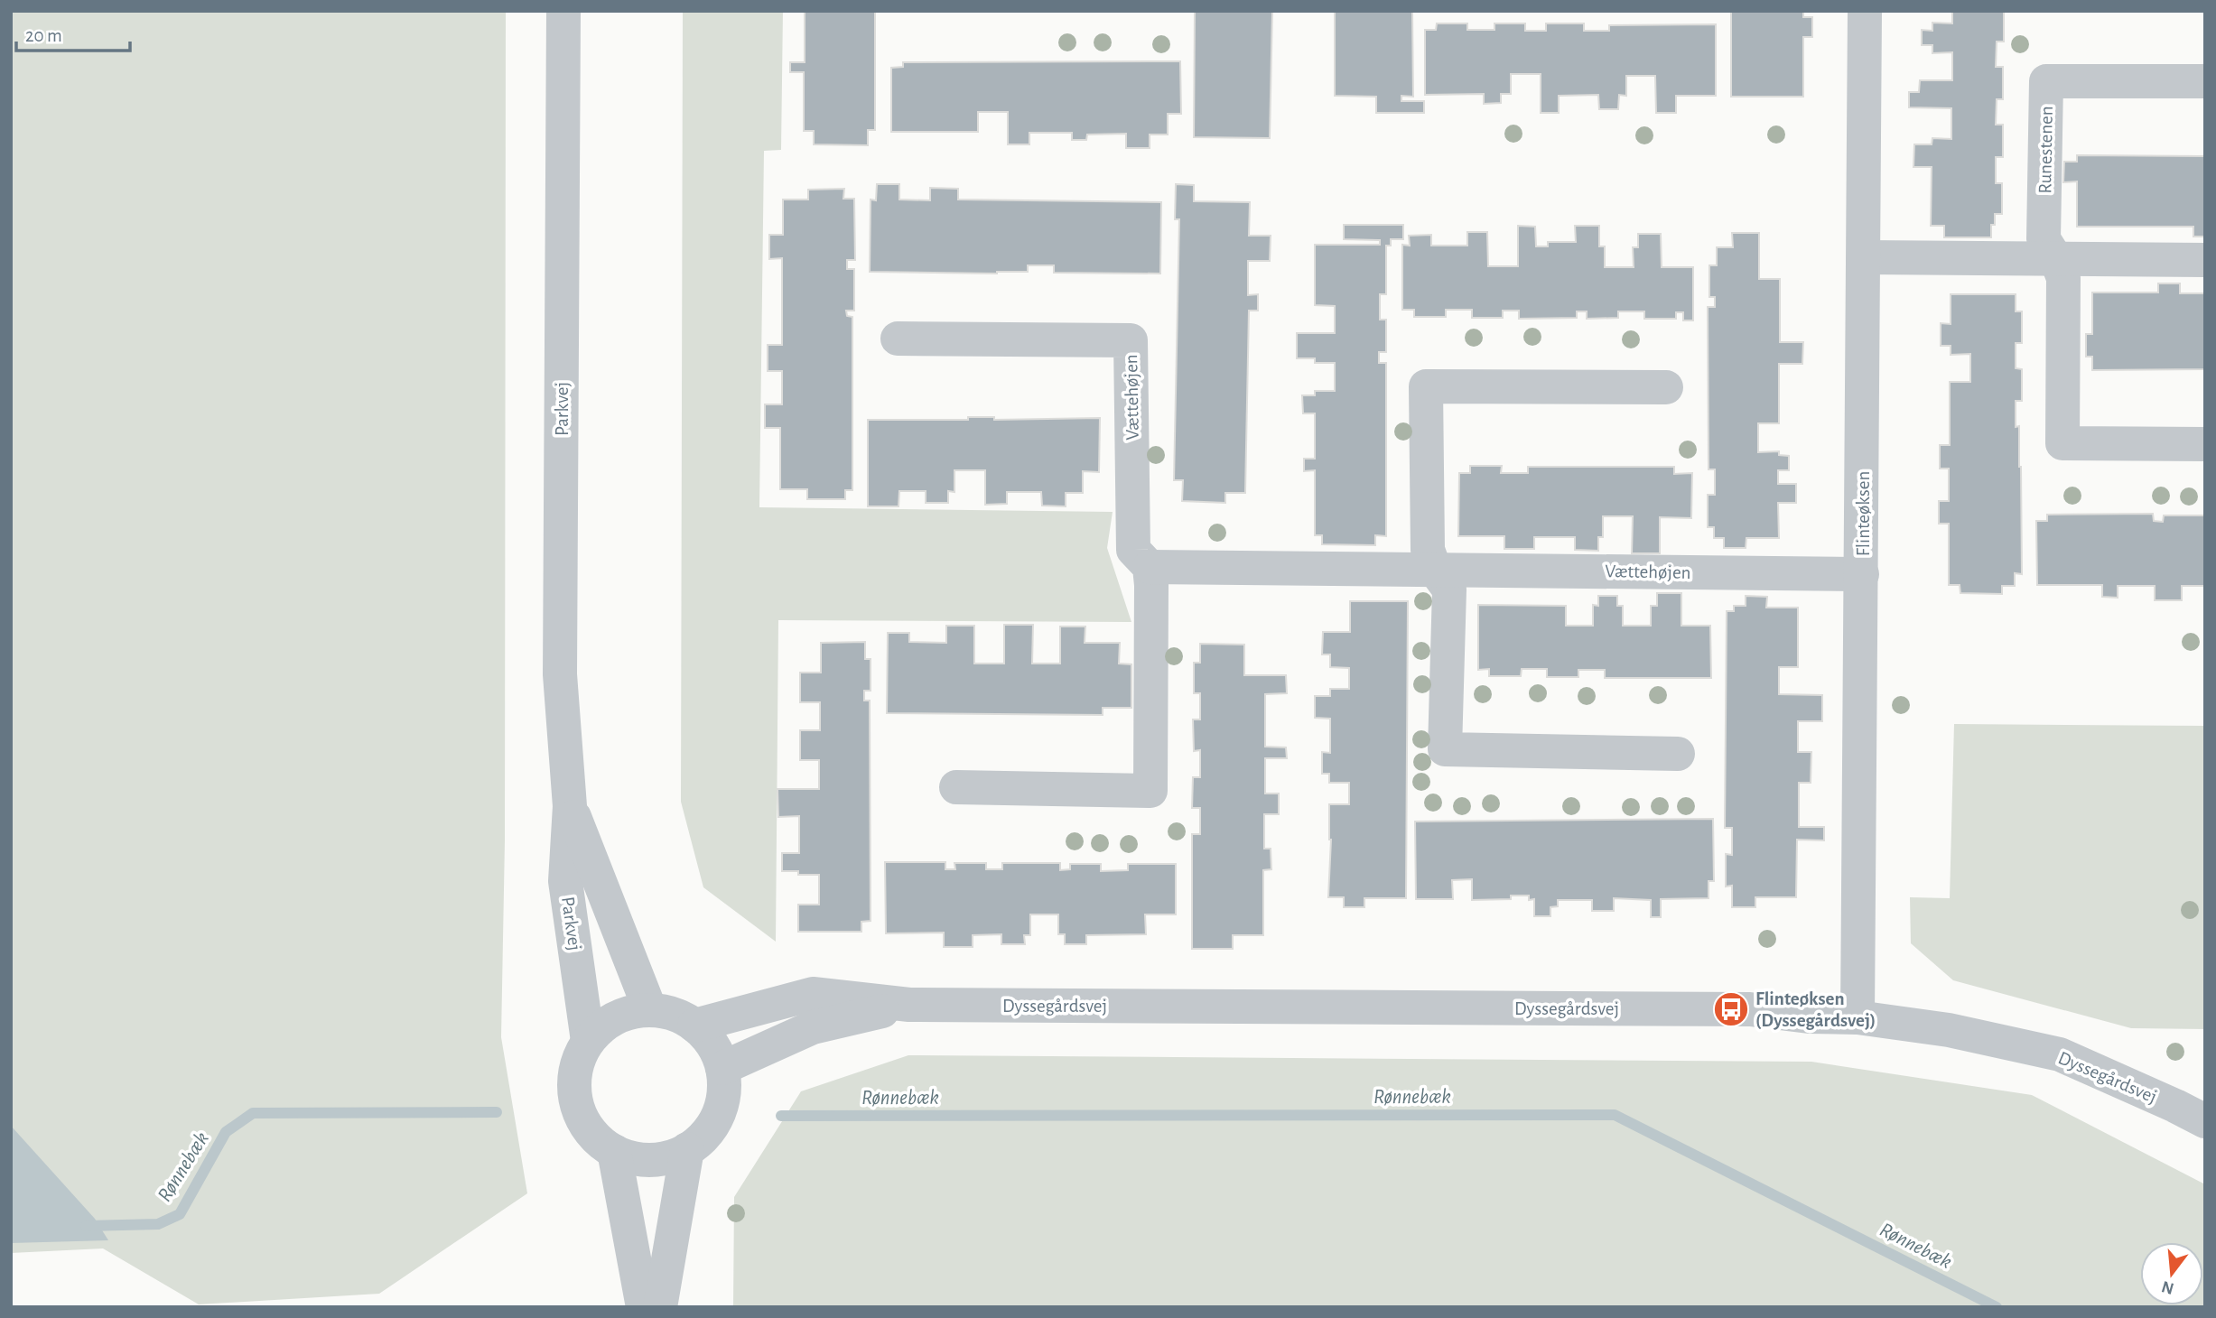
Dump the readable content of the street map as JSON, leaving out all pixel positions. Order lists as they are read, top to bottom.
{
  "streets": {
    "street": [
      "Runestenen",
      "Vættehøjen",
      "Parkvej",
      "Flinteøksen",
      "Dyssegårdsvej"
    ]
  },
  "crossings": [
    ["Vættehøjen", "Flinteøksen"],
    ["Parkvej", "Dyssegårdsvej"],
    ["Flinteøksen", "Dyssegårdsvej"]
  ],
  "water": ["Rønnebæk"],
  "places": {
    "bus stop": ["Flinteøksen (Dyssegårdsvej)"]
  },
  "scale_bar": "20 m",
  "north": "bottom"
}
